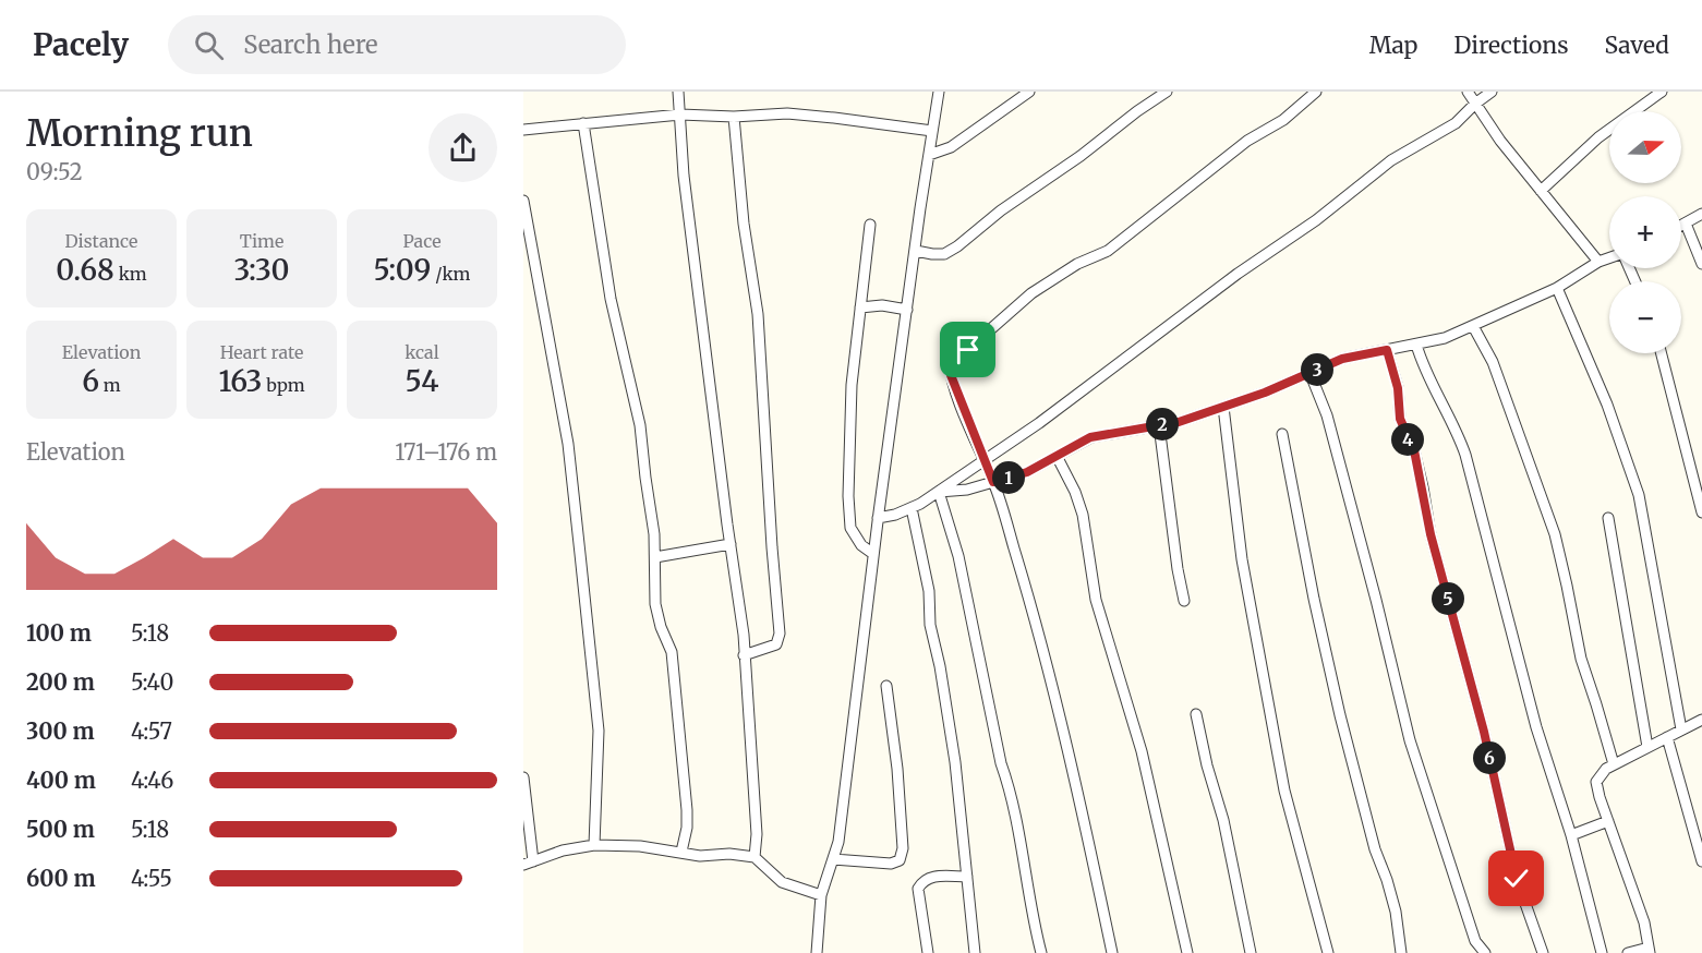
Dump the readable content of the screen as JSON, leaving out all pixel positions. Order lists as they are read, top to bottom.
{
  "north": "right",
  "page": {
    "header": "Pacely",
    "search": "Search here",
    "nav": ["Map", "Directions", "Saved"],
    "heading": ["Morning run", "09:52"],
    "map_buttons": ["+", "−"],
    "stats": [
      ["Distance", "0.68 km"],
      ["Time", "3:30"],
      ["Pace", "5:09 /km"],
      ["Elevation", "6 m"],
      ["Heart rate", "163 bpm"],
      ["kcal", "54"]
    ],
    "pins": [
      "3",
      "2",
      "4",
      "1",
      "5",
      "6"
    ],
    "chart": ["Elevation", "171–176 m"],
    "list": [
      {
        "name": "100 m",
        "note": "5:18"
      },
      {
        "name": "200 m",
        "note": "5:40"
      },
      {
        "name": "300 m",
        "note": "4:57"
      },
      {
        "name": "400 m",
        "note": "4:46"
      },
      {
        "name": "500 m",
        "note": "5:18"
      },
      {
        "name": "600 m",
        "note": "4:55"
      }
    ]
  }
}
